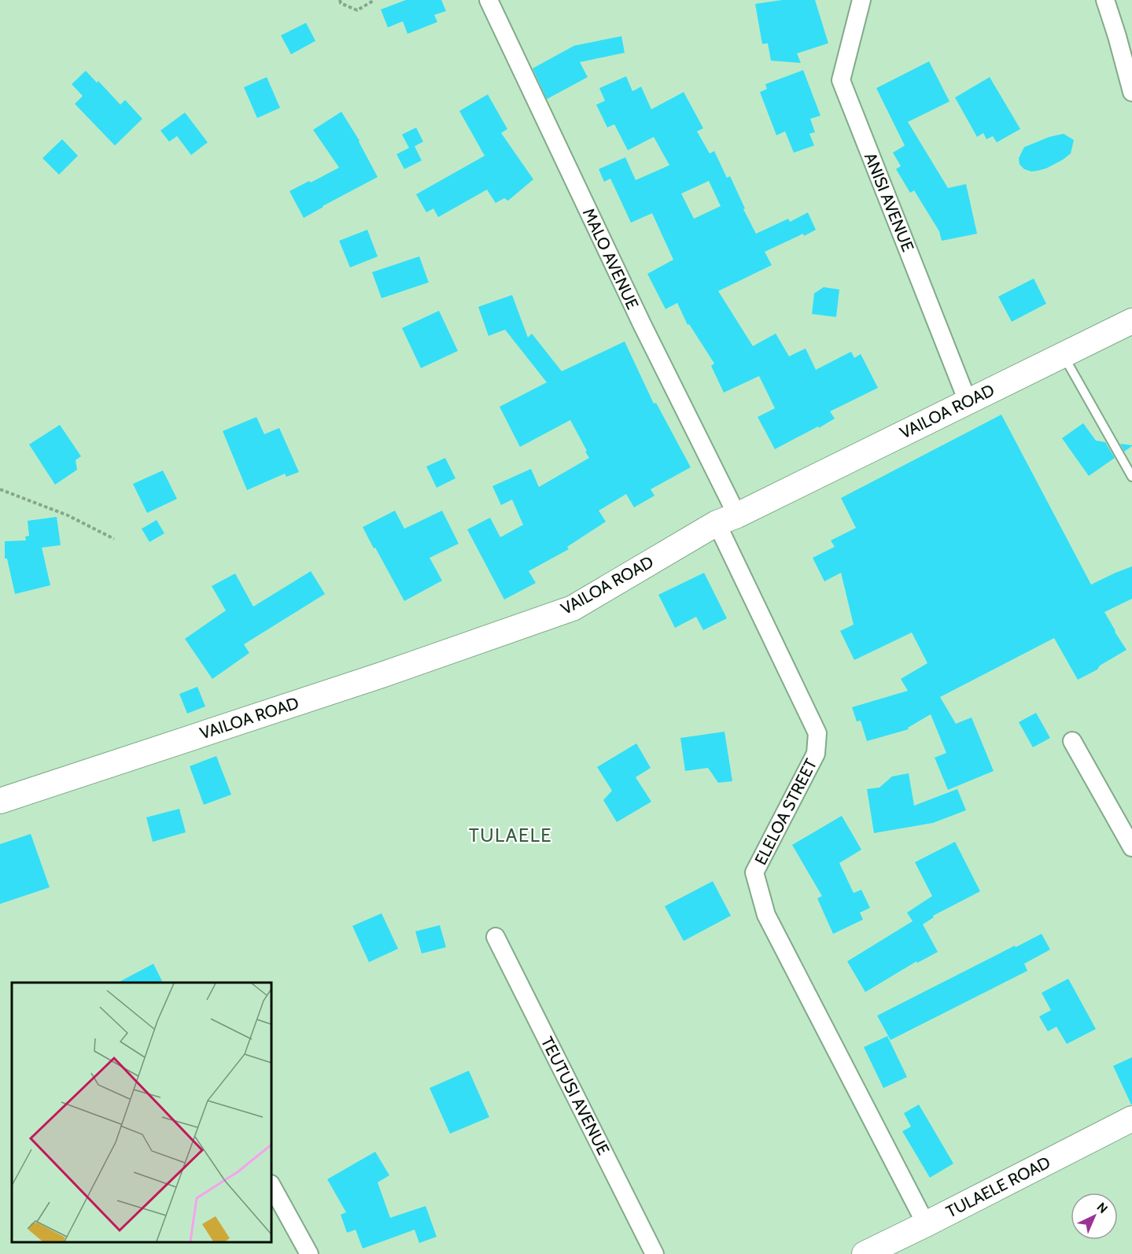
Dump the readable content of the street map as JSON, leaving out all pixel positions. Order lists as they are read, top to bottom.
{
  "streets": {
    "main road": ["VAILOA ROAD", "TULAELE ROAD"],
    "street": [
      "ANISI AVENUE",
      "MALO AVENUE",
      "ELELOA STREET",
      "TEUTUSI AVENUE"
    ]
  },
  "crossings": [
    ["ANISI AVENUE", "VAILOA ROAD"],
    ["MALO AVENUE", "VAILOA ROAD"],
    ["MALO AVENUE", "ELELOA STREET"],
    ["VAILOA ROAD", "ELELOA STREET"],
    ["ELELOA STREET", "TULAELE ROAD"]
  ],
  "districts": ["TULAELE"],
  "north": "top right"
}
